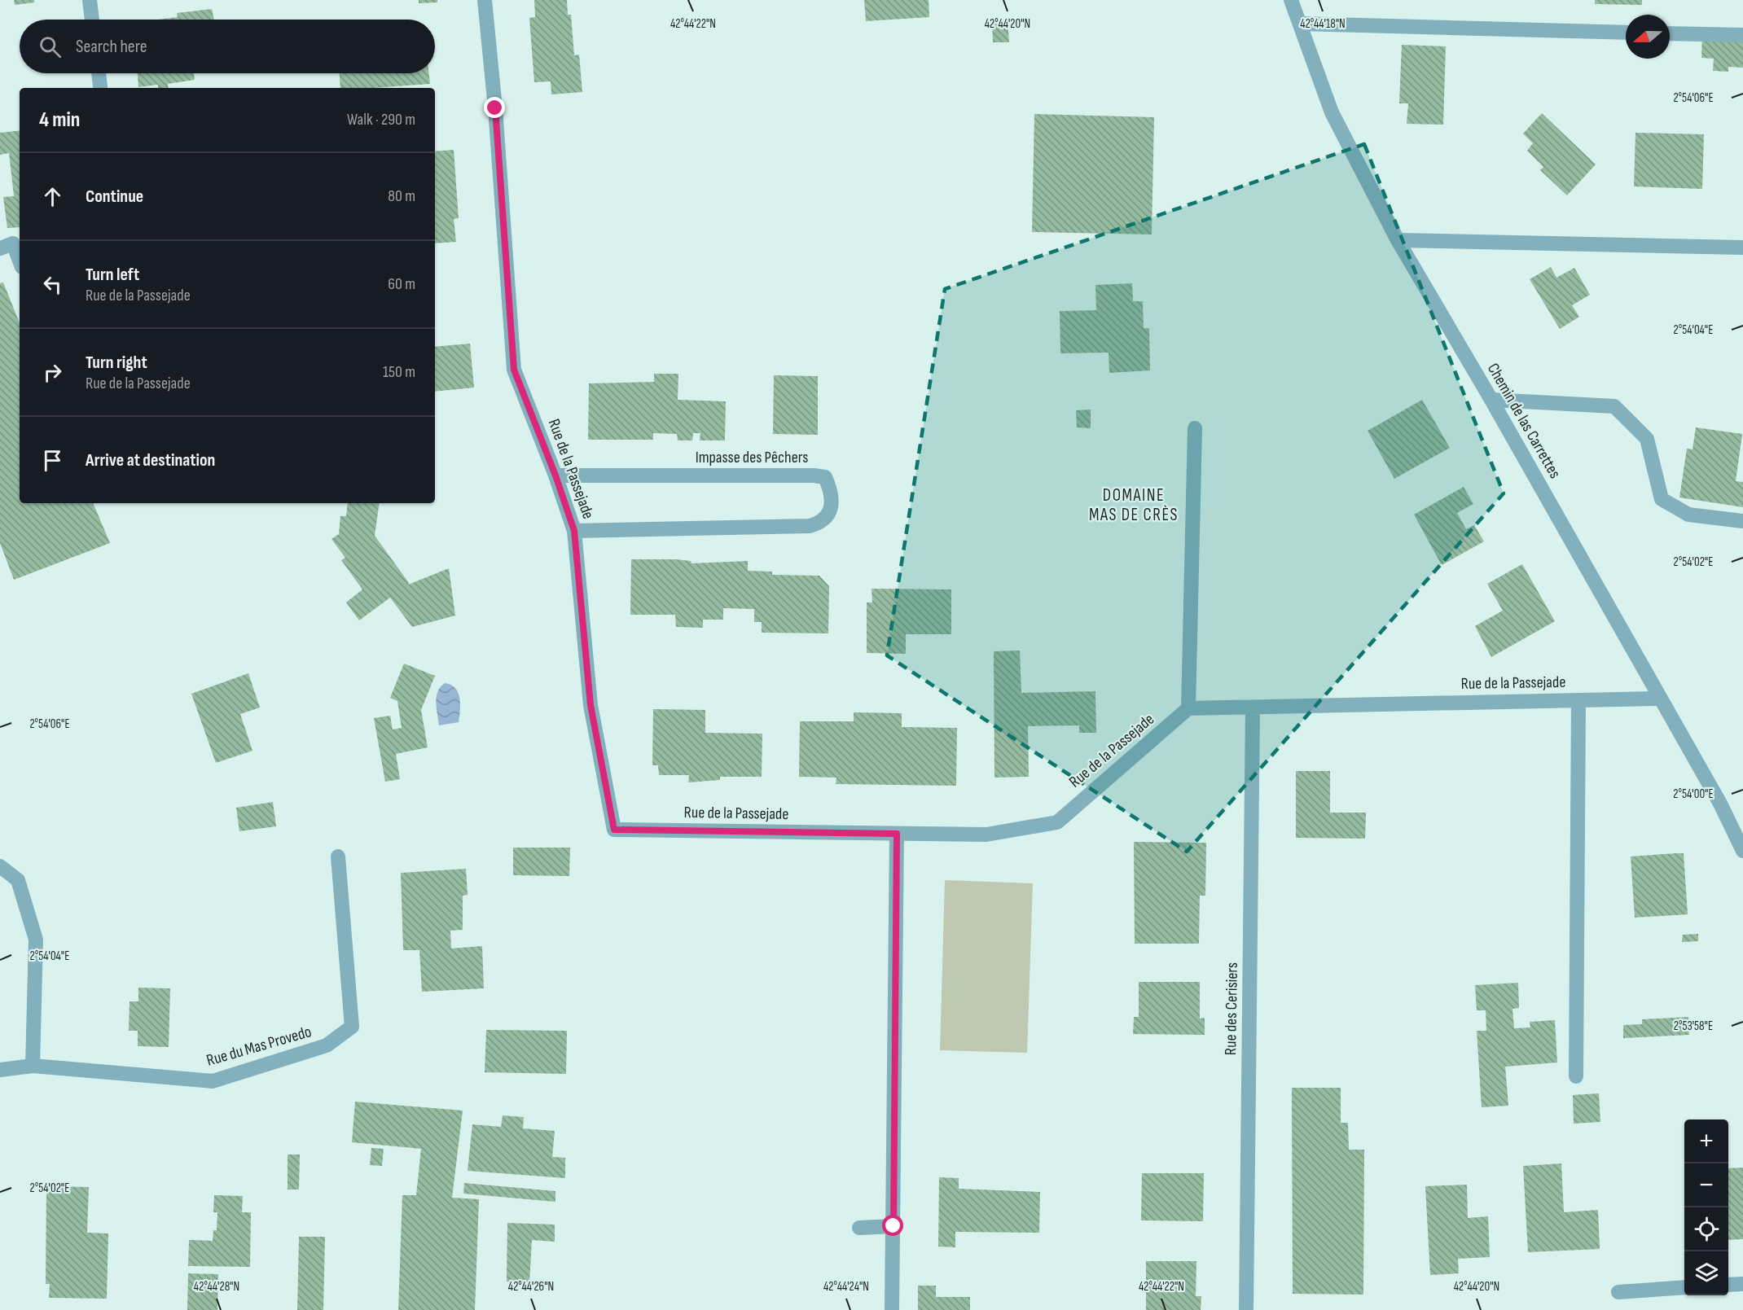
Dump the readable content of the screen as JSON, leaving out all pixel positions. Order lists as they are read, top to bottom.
{
  "streets": {
    "street": [
      "Chemin de las Carrettes",
      "Impasse des Pêchers",
      "Rue de la Passejade",
      "Rue des Cerisiers",
      "Rue du Mas Provedo"
    ]
  },
  "crossings": [
    ["Chemin de las Carrettes", "Rue de la Passejade"],
    ["Impasse des Pêchers", "Rue de la Passejade"],
    ["Rue de la Passejade", "Rue des Cerisiers"]
  ],
  "districts": ["DOMAINE MAS DE CRÈS"],
  "north": "left",
  "page": {
    "search": "Search here",
    "heading": ["4 min", "Walk · 290 m"],
    "list": [
      ["Continue", "80 m"],
      ["Turn left", "Rue de la Passejade", "60 m"],
      ["Turn right", "Rue de la Passejade", "150 m"],
      "Arrive at destination"
    ],
    "map_buttons": ["+", "−"]
  },
  "coordinates": [
    "42°44'22\"N",
    "42°44'20\"N",
    "42°44'18\"N",
    "2°54'06\"E",
    "2°54'04\"E",
    "2°54'02\"E",
    "2°54'00\"E",
    "2°53'58\"E",
    "42°44'28\"N",
    "42°44'26\"N",
    "42°44'24\"N"
  ]
}
